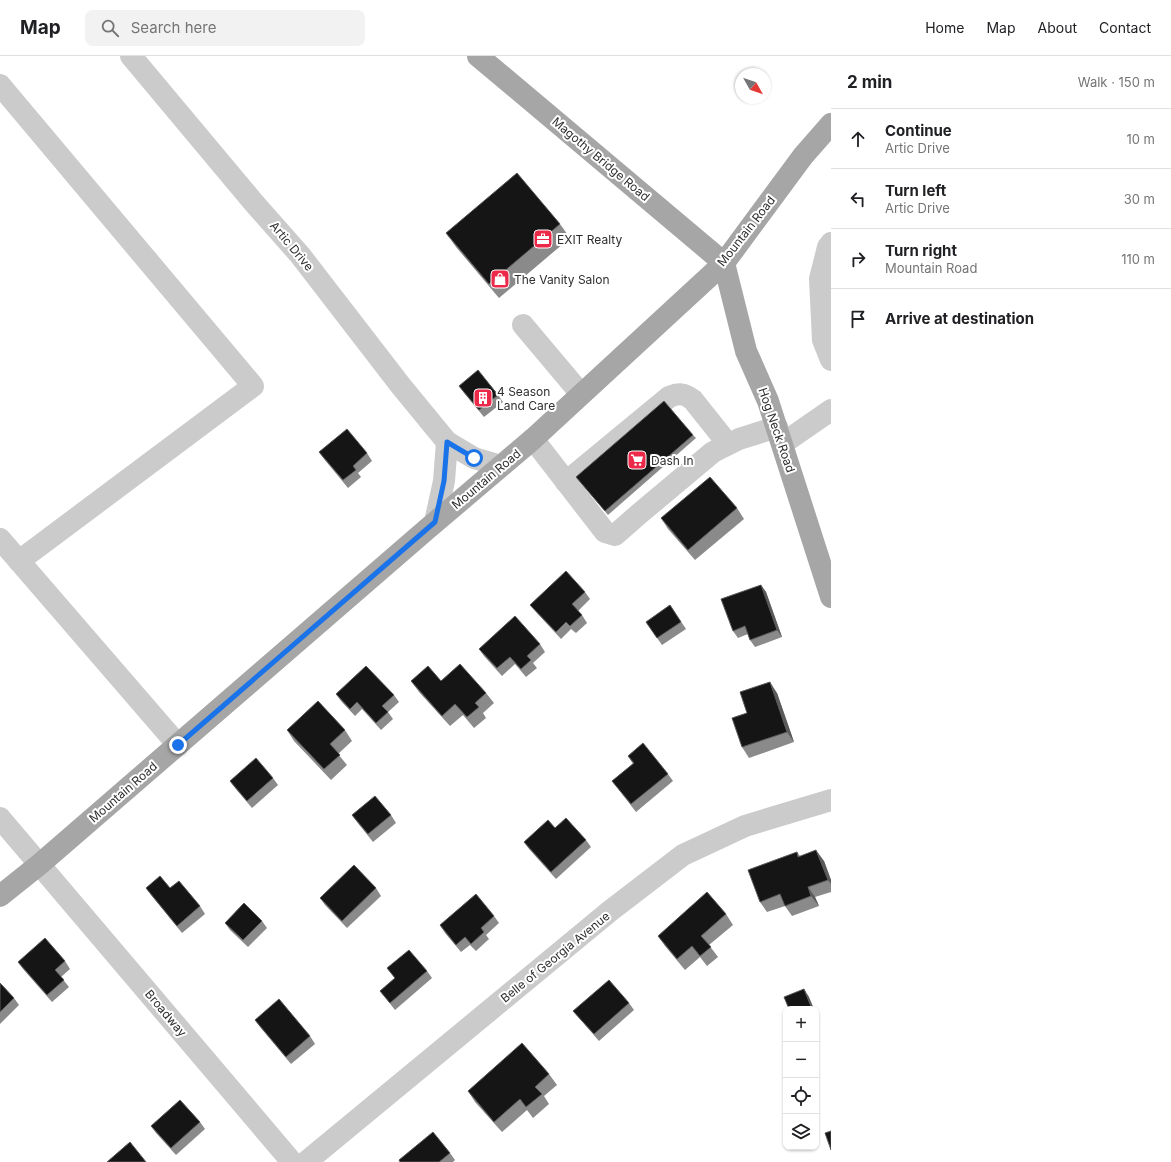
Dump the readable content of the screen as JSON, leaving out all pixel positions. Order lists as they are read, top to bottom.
{
  "streets": {
    "main road": ["Magothy Bridge Road", "Mountain Road", "Hog Neck Road"],
    "street": ["Artic Drive", "Belle of Georgia Avenue", "Broadway"]
  },
  "crossings": [
    ["Magothy Bridge Road", "Mountain Road"],
    ["Magothy Bridge Road", "Hog Neck Road"],
    ["Mountain Road", "Artic Drive"],
    ["Mountain Road", "Hog Neck Road"],
    ["Mountain Road", "Broadway"]
  ],
  "places": {
    "office": ["EXIT Realty"],
    "shop": ["The Vanity Salon"],
    "building": ["4 Season Land Care"],
    "supermarket": ["Dash In"]
  },
  "north": "bottom right",
  "page": {
    "header": "Map",
    "search": "Search here",
    "nav": [
      "Home",
      "Map",
      "About",
      "Contact"
    ],
    "heading": ["2 min", "Walk · 150 m"],
    "list": [
      ["Continue", "Artic Drive", "10 m"],
      ["Turn left", "Artic Drive", "30 m"],
      ["Turn right", "Mountain Road", "110 m"],
      "Arrive at destination"
    ],
    "map_buttons": ["+", "−"]
  }
}
